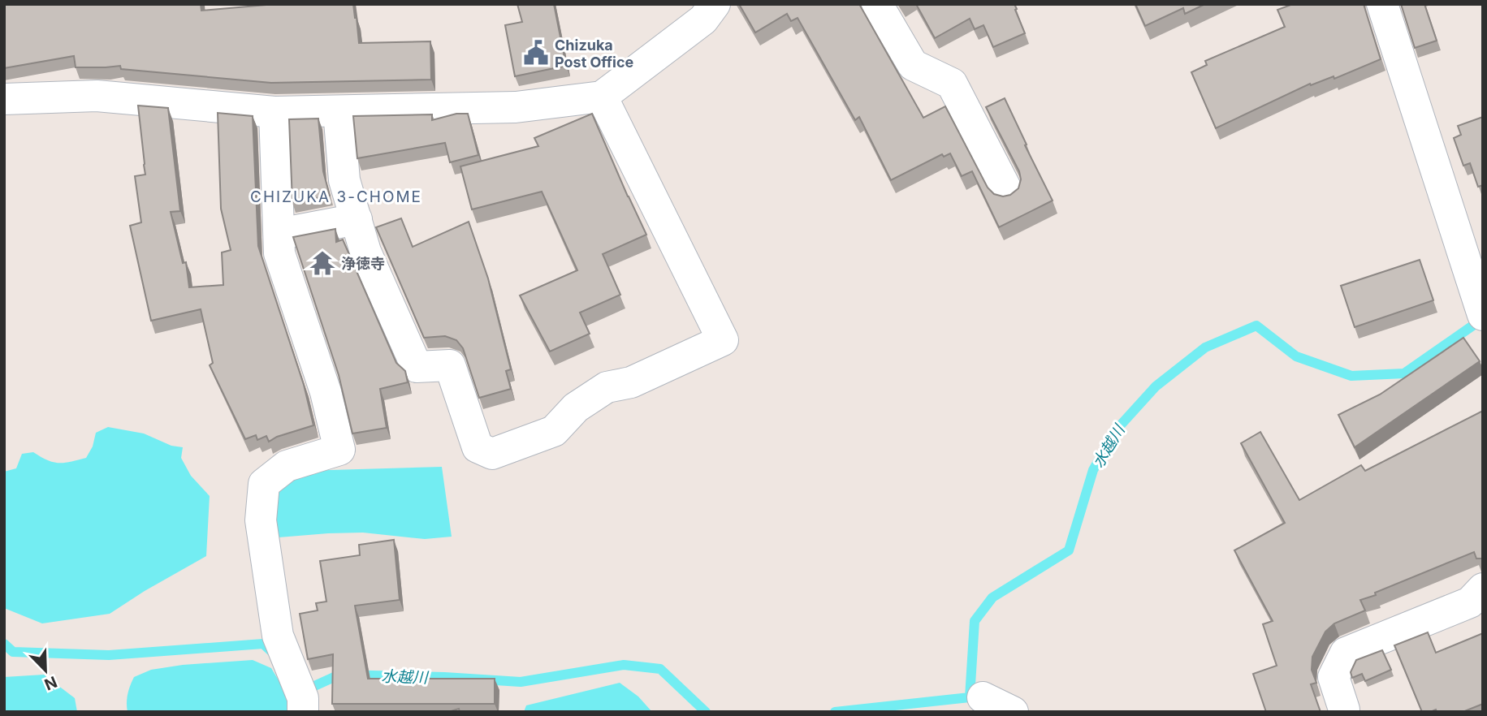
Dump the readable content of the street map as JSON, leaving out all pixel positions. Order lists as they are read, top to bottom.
{
  "districts": ["CHIZUKA 3-CHOME"],
  "water": ["水越川"],
  "places": {
    "public building": ["Chizuka Post Office"],
    "temple": ["浄徳寺"]
  },
  "north": "bottom right"
}
